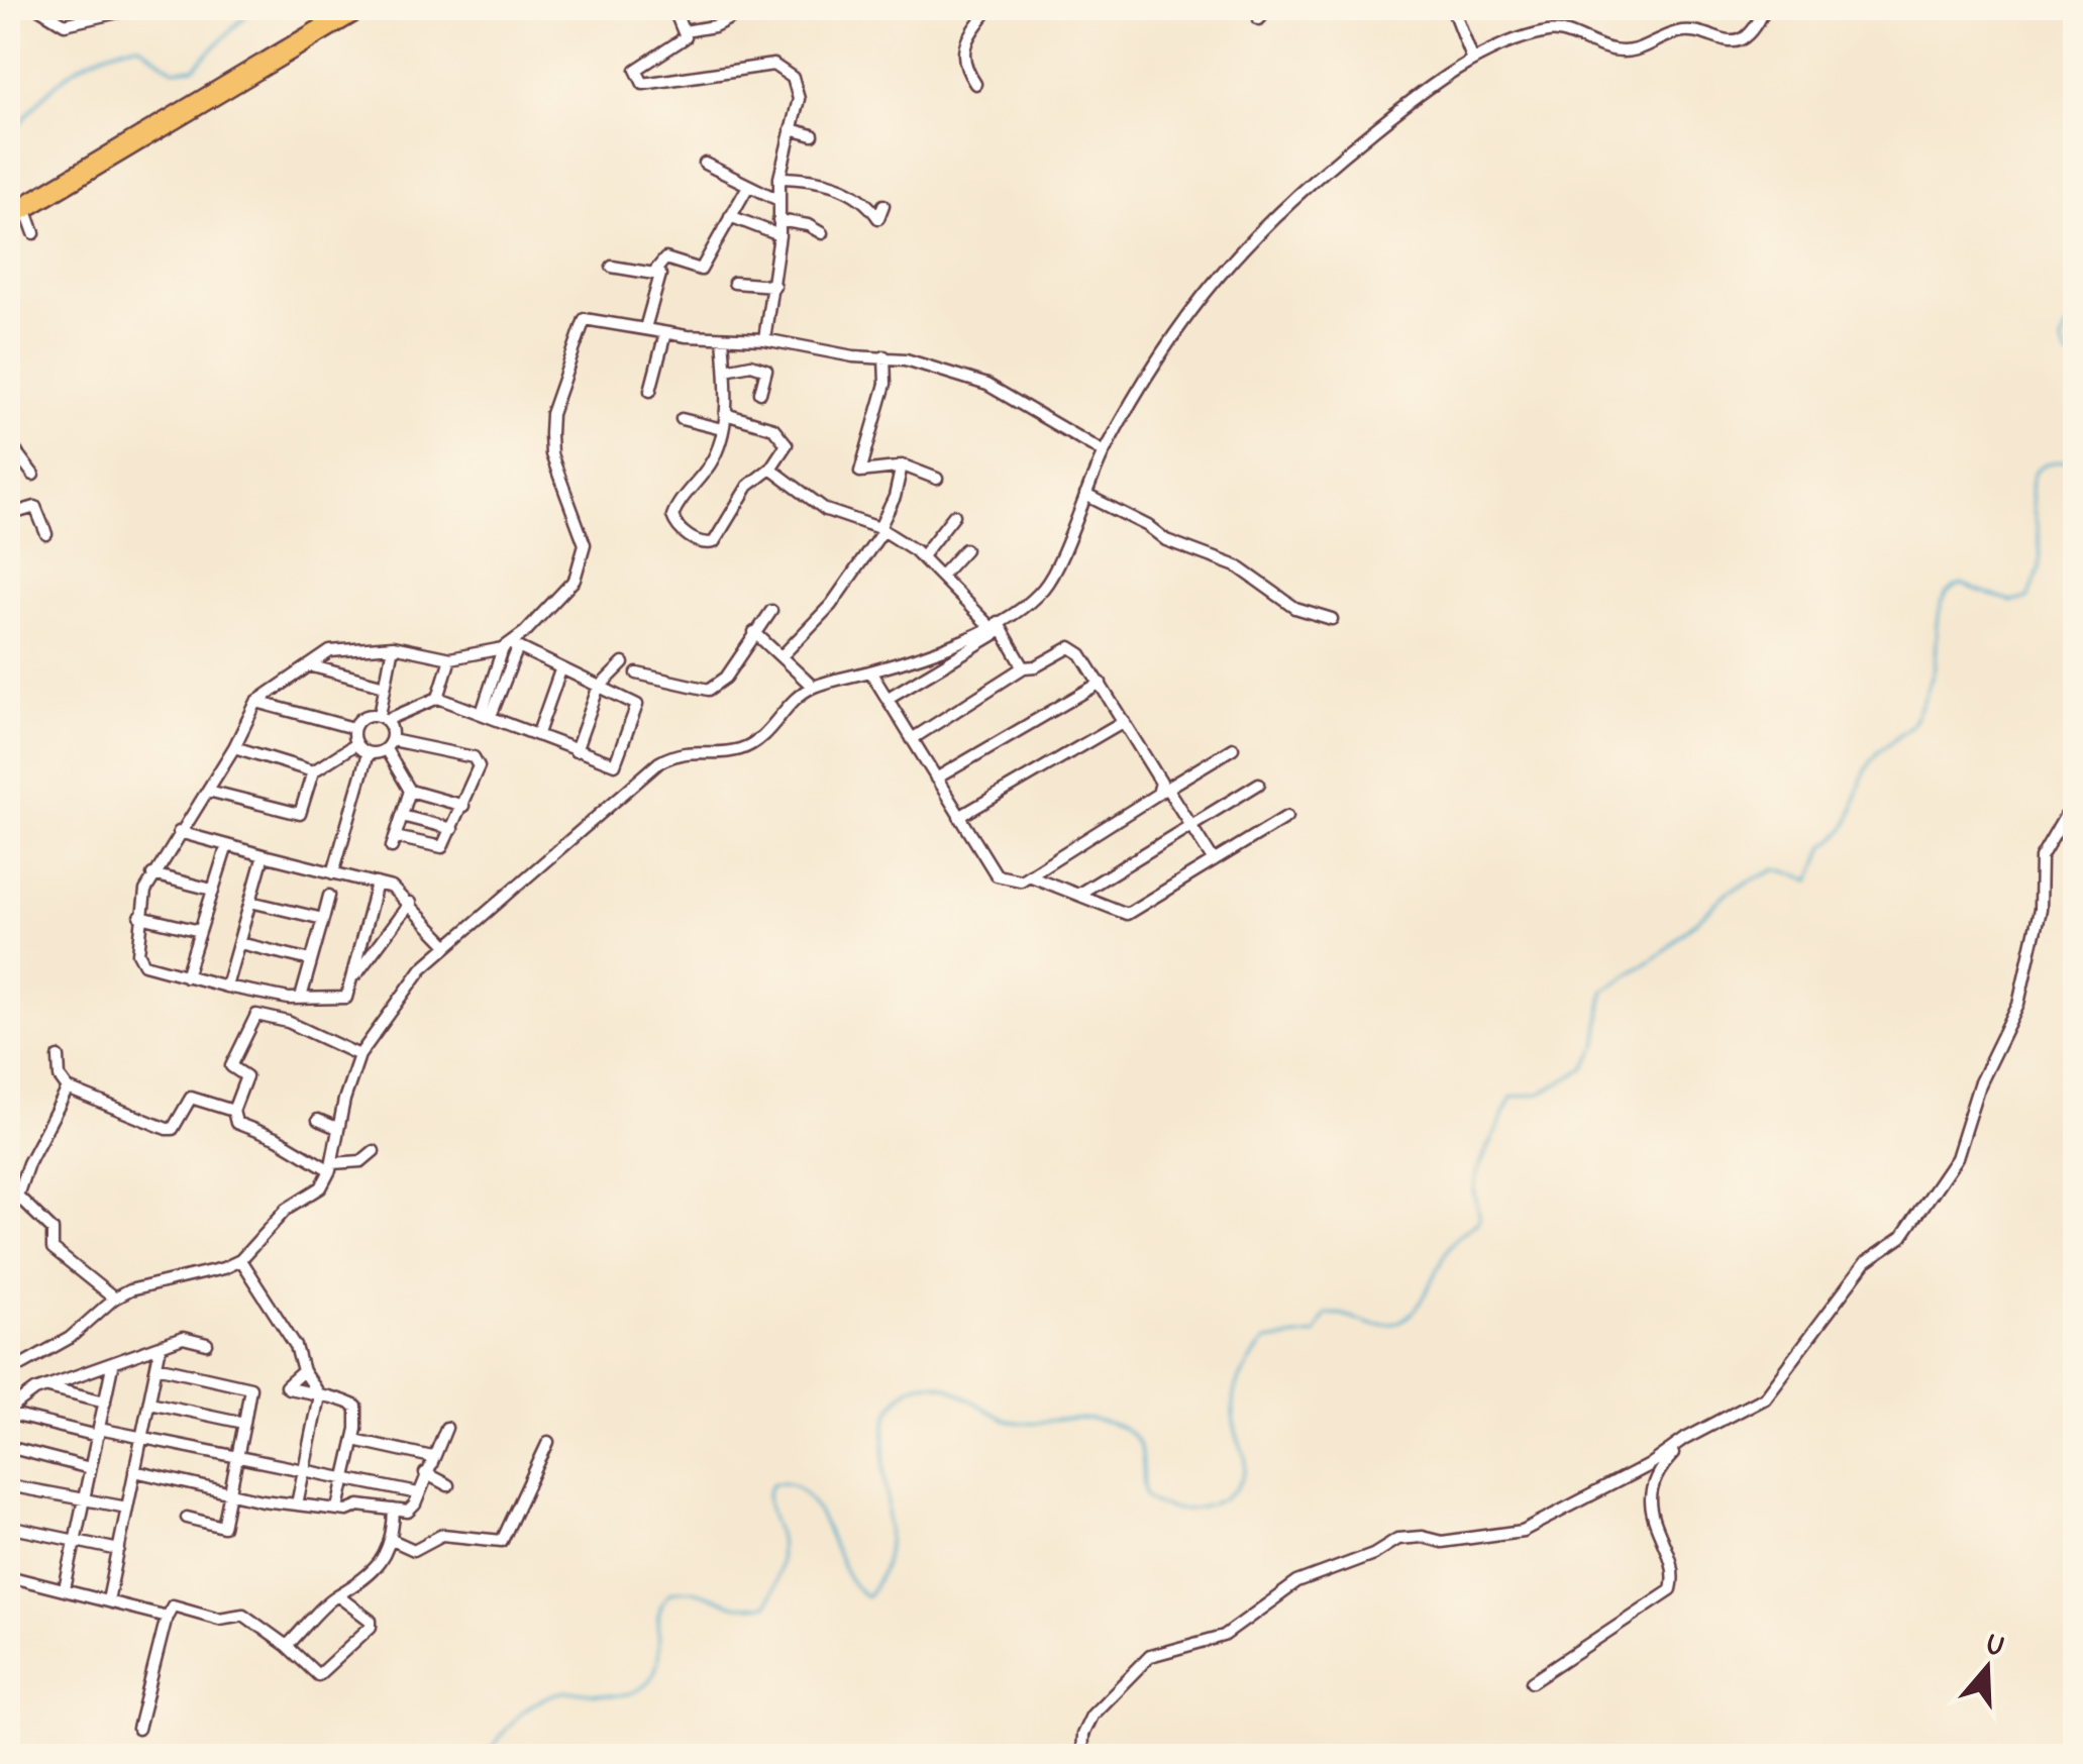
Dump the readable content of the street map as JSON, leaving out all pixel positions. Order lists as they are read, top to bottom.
{
  "north": "top"
}
